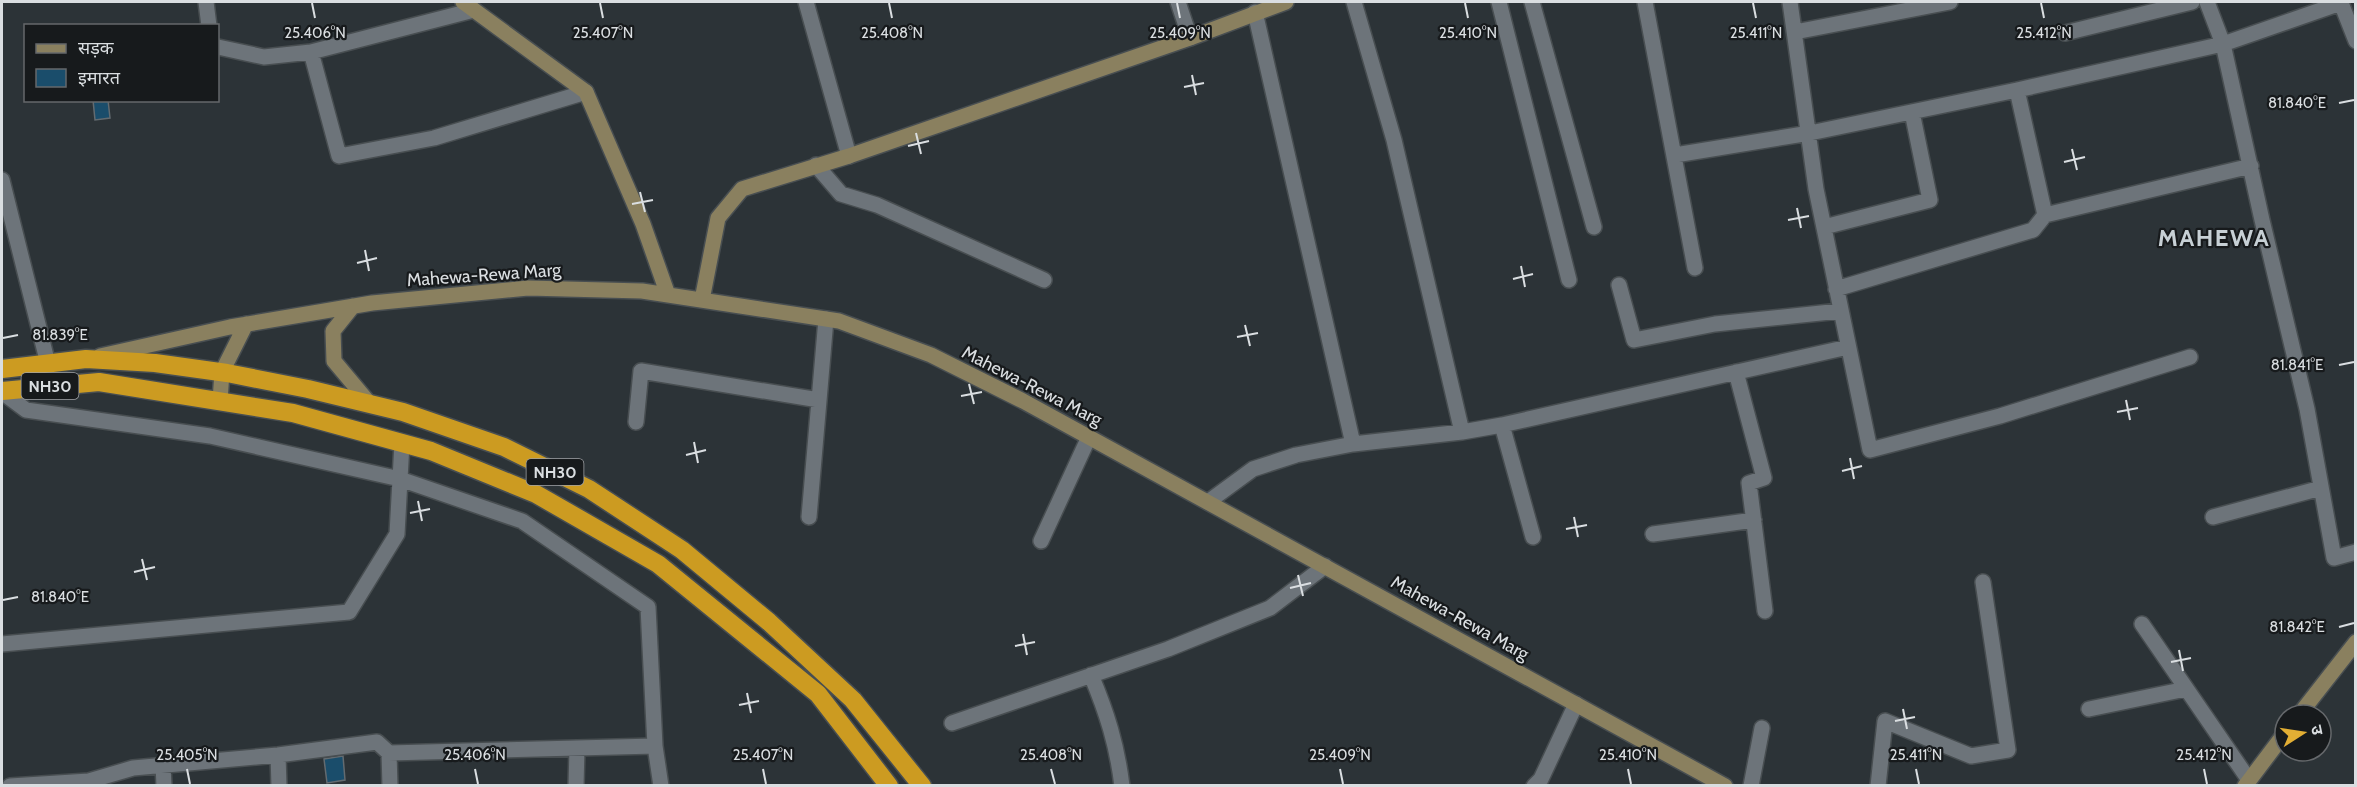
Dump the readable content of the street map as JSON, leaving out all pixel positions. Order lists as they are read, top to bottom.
{
  "streets": {
    "highway": ["NH30"],
    "main road": ["Mahewa-Rewa Marg"]
  },
  "crossings": [
    ["Mahewa-Rewa Marg", "NH30"]
  ],
  "districts": ["MAHEWA"],
  "legend": ["सड़क", "इमारत"],
  "north": "right",
  "coordinates": [
    "25.406°N",
    "25.407°N",
    "25.408°N",
    "25.409°N",
    "25.410°N",
    "25.411°N",
    "25.412°N",
    "81.840°E",
    "81.839°E",
    "81.841°E",
    "81.842°E",
    "25.405°N"
  ]
}
